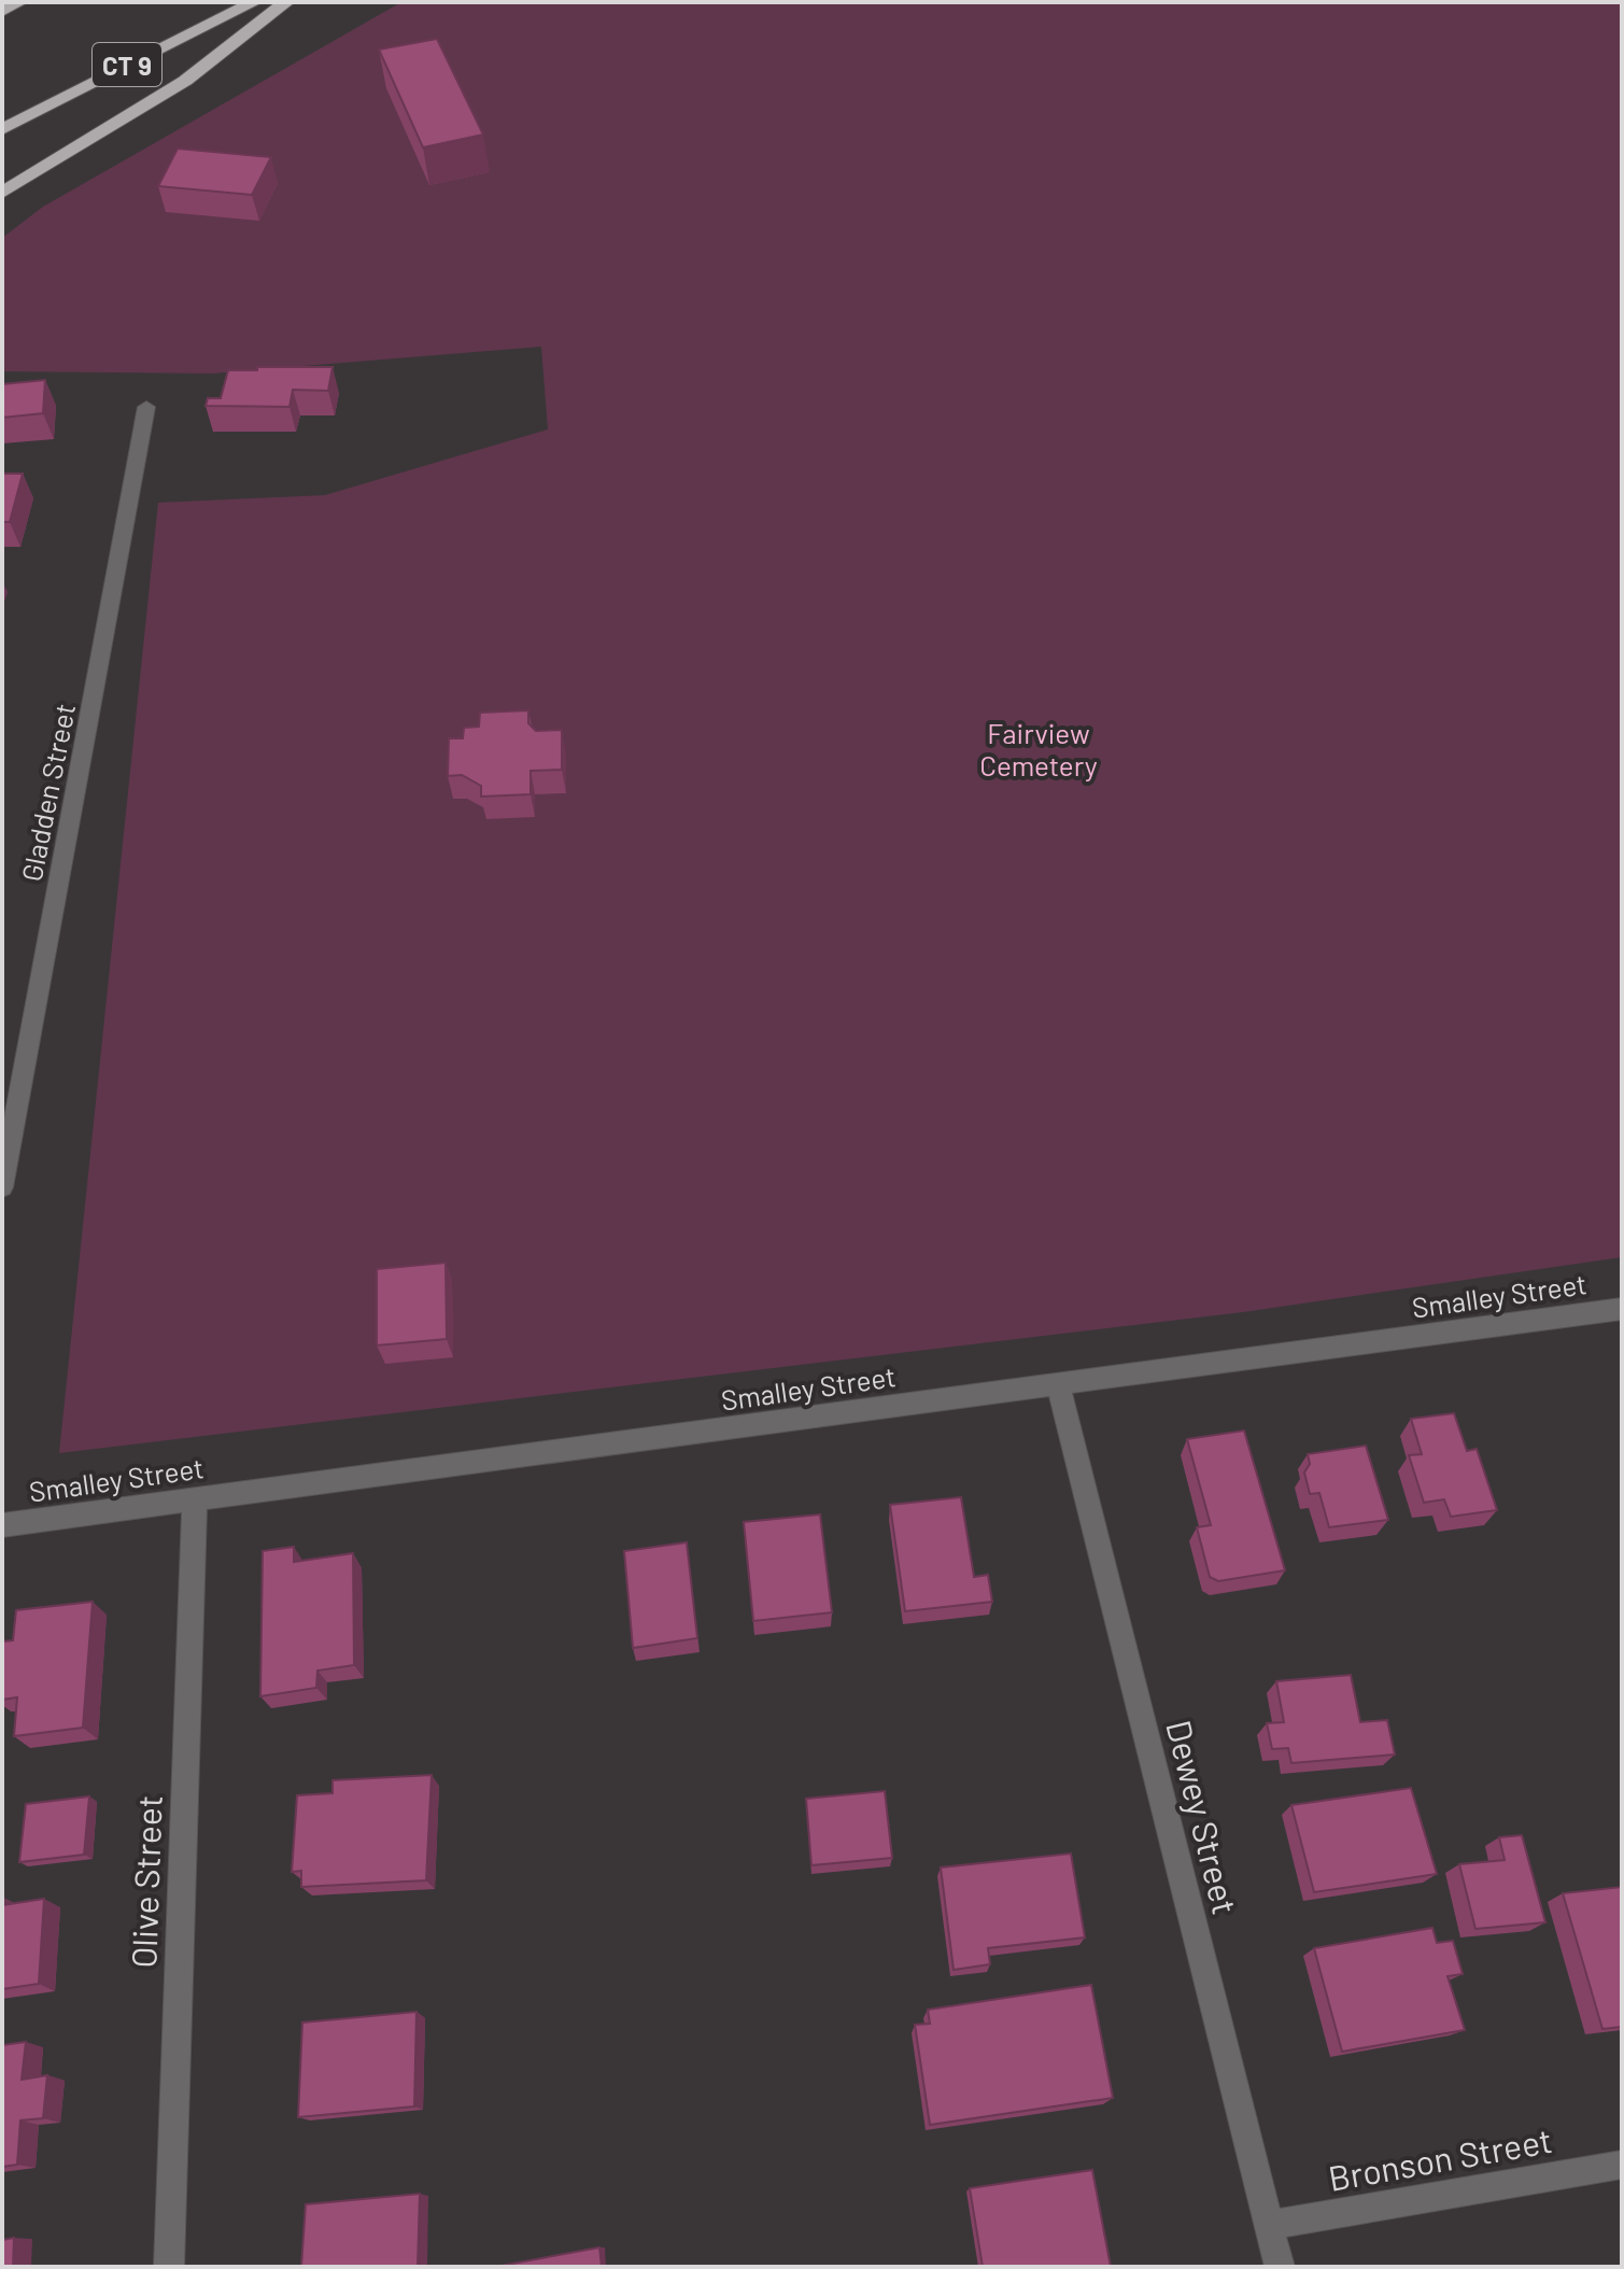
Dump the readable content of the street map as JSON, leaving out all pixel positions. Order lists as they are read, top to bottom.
{
  "streets": {
    "highway": ["CT 9"],
    "street": [
      "Gladden Street",
      "Smalley Street",
      "Dewey Street",
      "Olive Street",
      "Bronson Street"
    ]
  },
  "crossings": [
    ["Smalley Street", "Dewey Street"],
    ["Smalley Street", "Olive Street"],
    ["Dewey Street", "Bronson Street"]
  ],
  "parks": ["Fairview Cemetery"]
}
